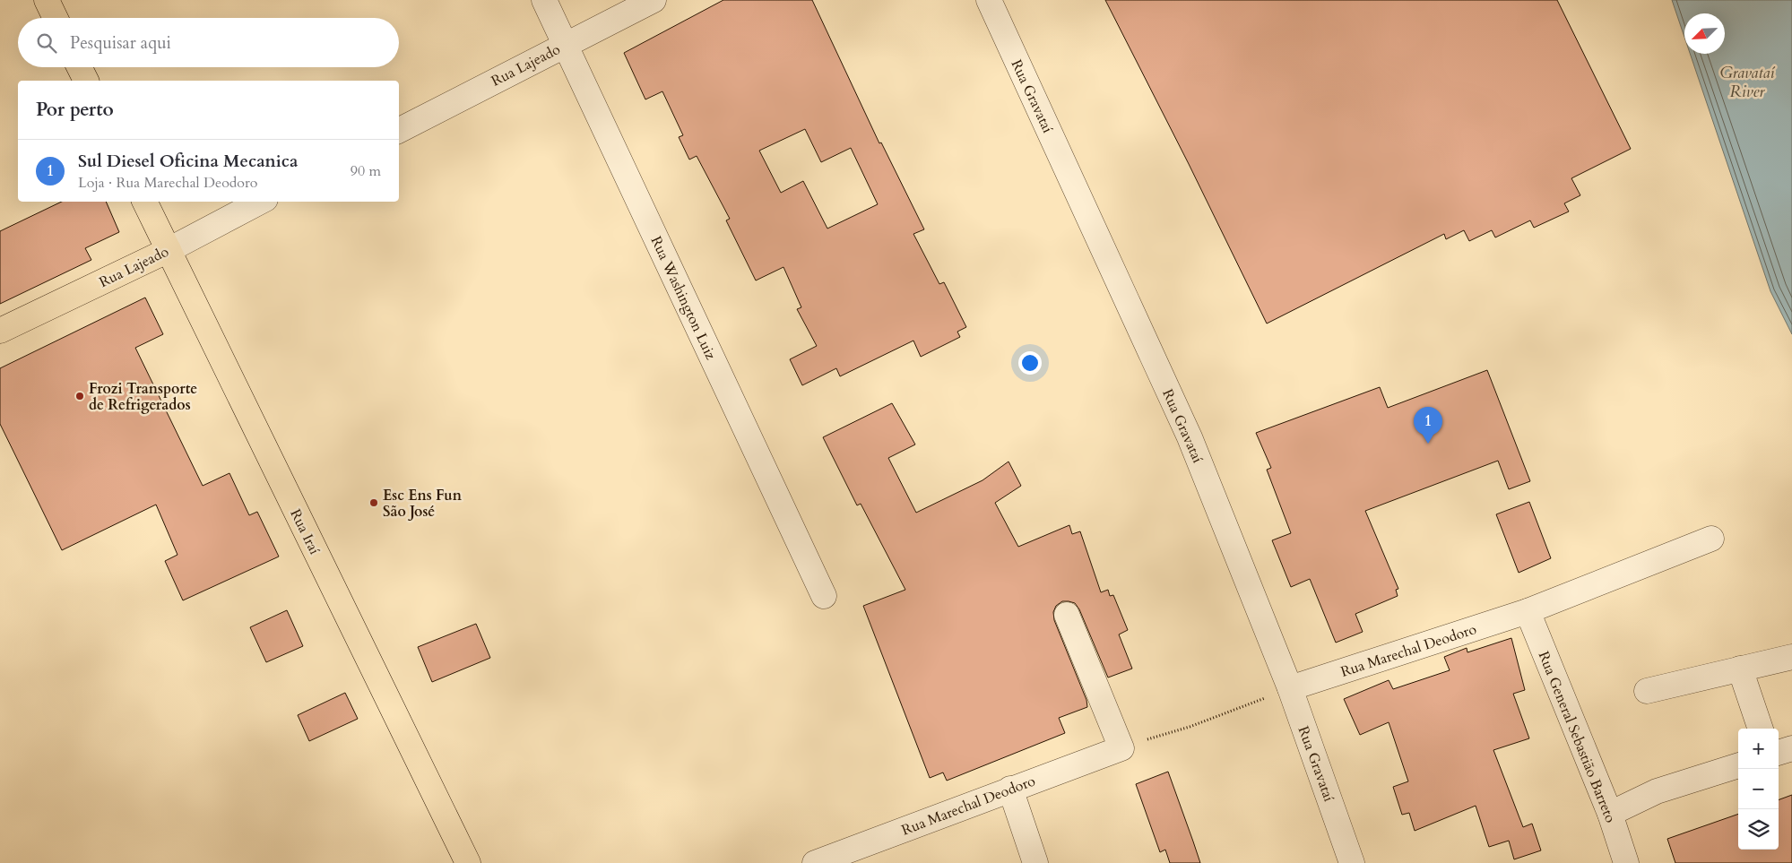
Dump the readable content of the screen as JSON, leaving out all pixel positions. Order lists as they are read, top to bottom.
{
  "streets": {
    "main road": ["Rua Lajeado", "Rua Iraí"],
    "street": [
      "Rua Gravataí",
      "Rua Washington Luiz",
      "Rua Marechal Deodoro",
      "Rua General Sebastião Barreto"
    ]
  },
  "crossings": [
    ["Rua Lajeado", "Rua Washington Luiz"],
    ["Rua Lajeado", "Rua Iraí"],
    ["Rua Gravataí", "Rua Marechal Deodoro"],
    ["Rua Marechal Deodoro", "Rua General Sebastião Barreto"]
  ],
  "water": ["Gravataí River"],
  "places": ["Frozi Transporte de Refrigerados", "Esc Ens Fun São José"],
  "north": "bottom left",
  "page": {
    "search": "Pesquisar aqui",
    "heading": "Por perto",
    "list": [
      {
        "mark": "1",
        "name": "Sul Diesel Oficina Mecanica",
        "note": "Loja · Rua Marechal Deodoro",
        "value": "90 m"
      }
    ],
    "pins": "1",
    "map_buttons": ["+", "−"]
  }
}
